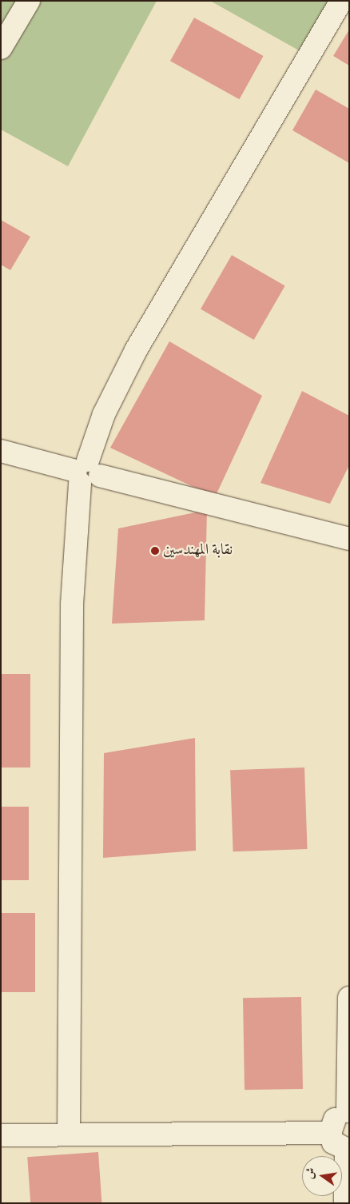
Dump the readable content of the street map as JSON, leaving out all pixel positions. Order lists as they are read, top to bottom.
{
  "places": ["نقابة المهندسين"],
  "north": "left"
}
